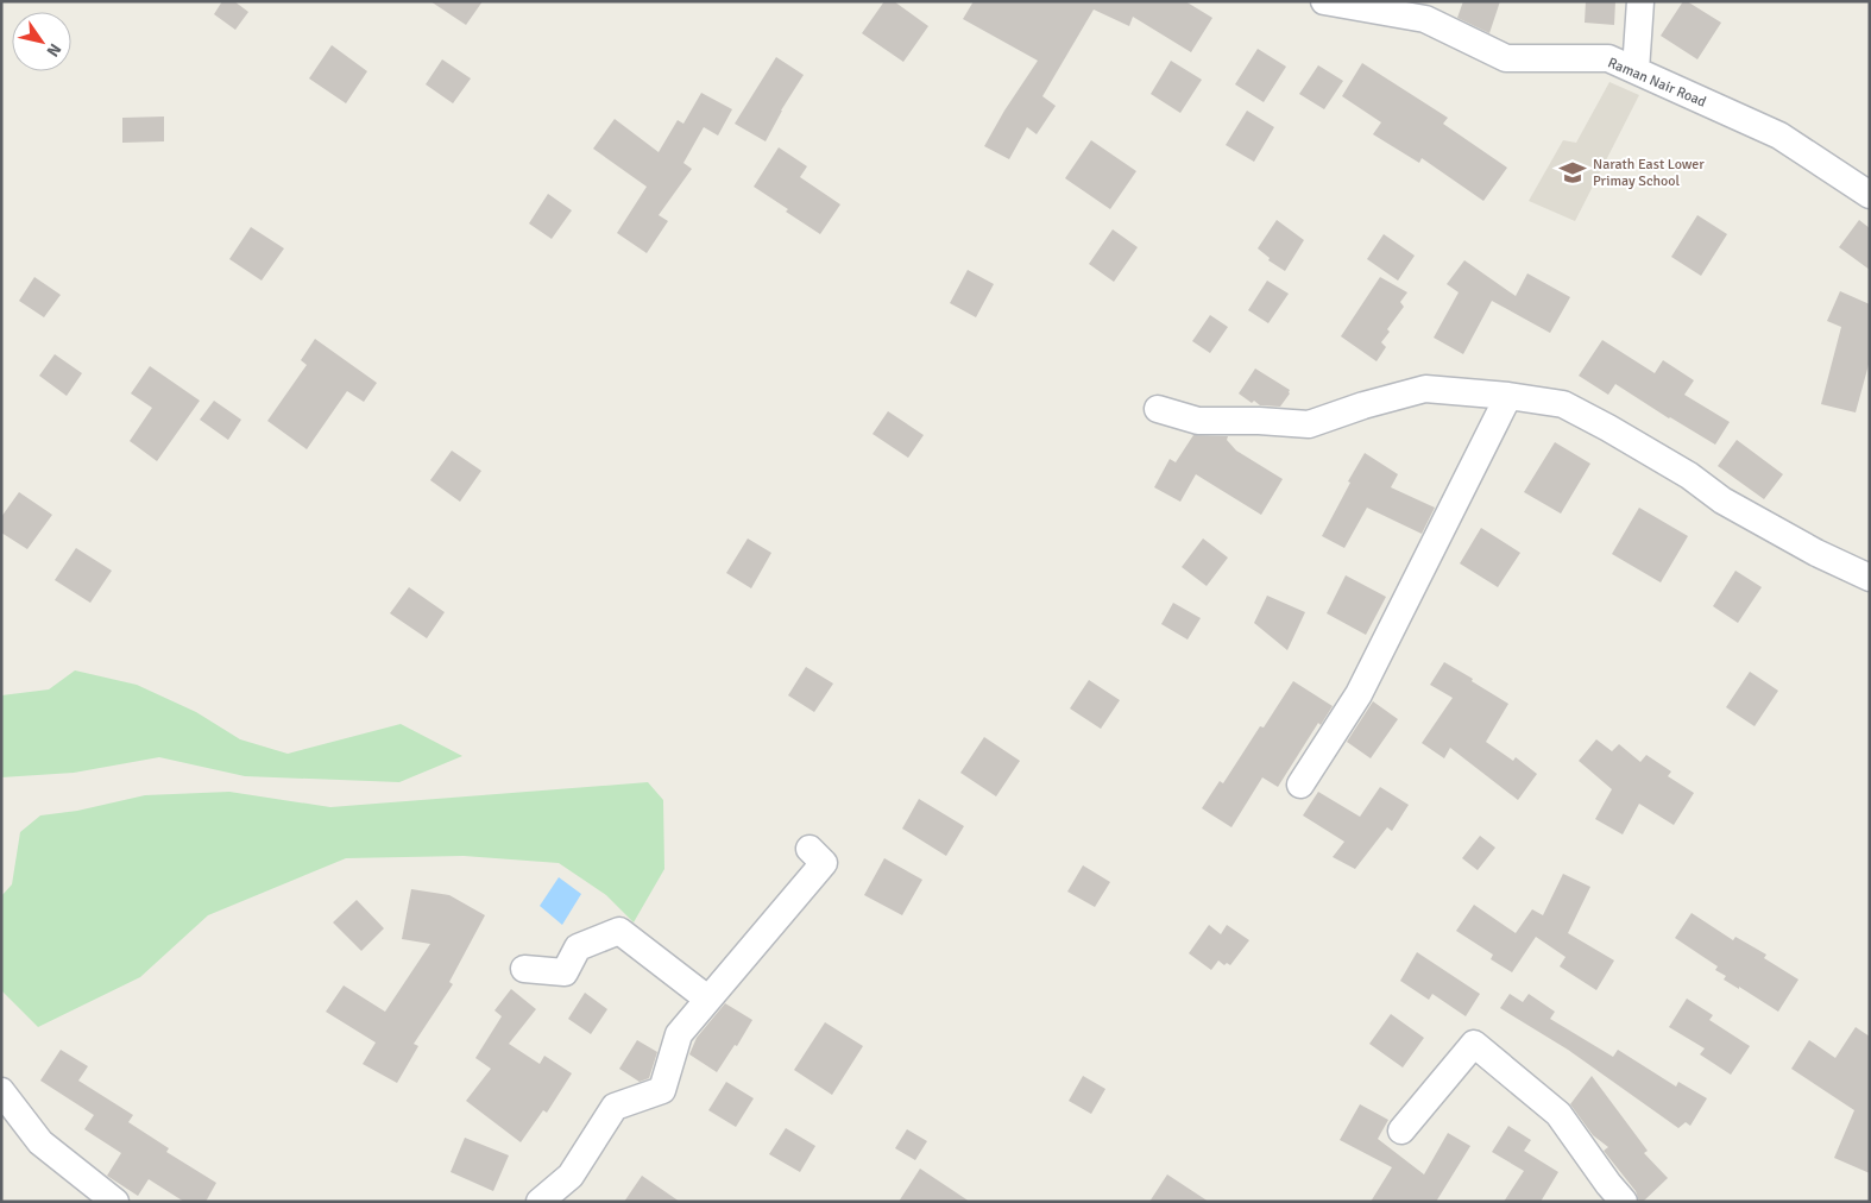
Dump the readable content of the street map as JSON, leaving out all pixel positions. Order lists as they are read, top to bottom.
{
  "streets": {
    "street": ["Raman Nair Road"]
  },
  "places": {
    "school or university": ["Narath East Lower Primay School"]
  },
  "north": "bottom right"
}
